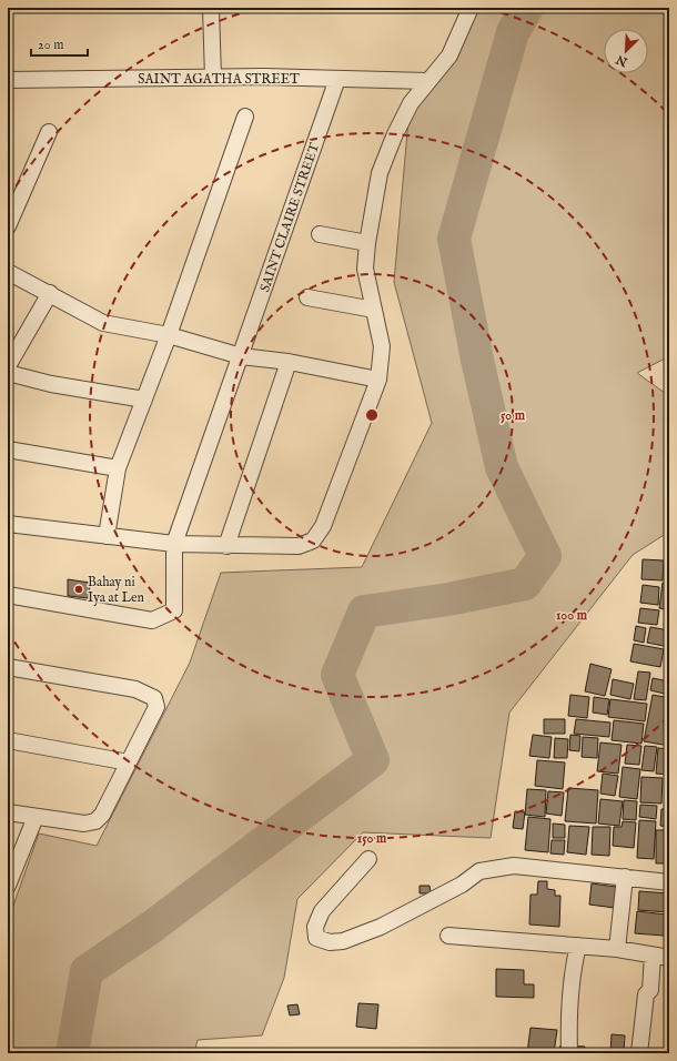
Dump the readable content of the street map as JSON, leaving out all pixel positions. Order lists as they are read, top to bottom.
{
  "streets": {
    "street": ["SAINT AGATHA STREET", "SAINT CLAIRE STREET"]
  },
  "crossings": [
    ["SAINT AGATHA STREET", "SAINT CLAIRE STREET"]
  ],
  "places": ["Bahay ni Iya at Len"],
  "scale_bar": "20 m",
  "north": "bottom left",
  "rings": ["50 m", "100 m", "150 m"]
}
